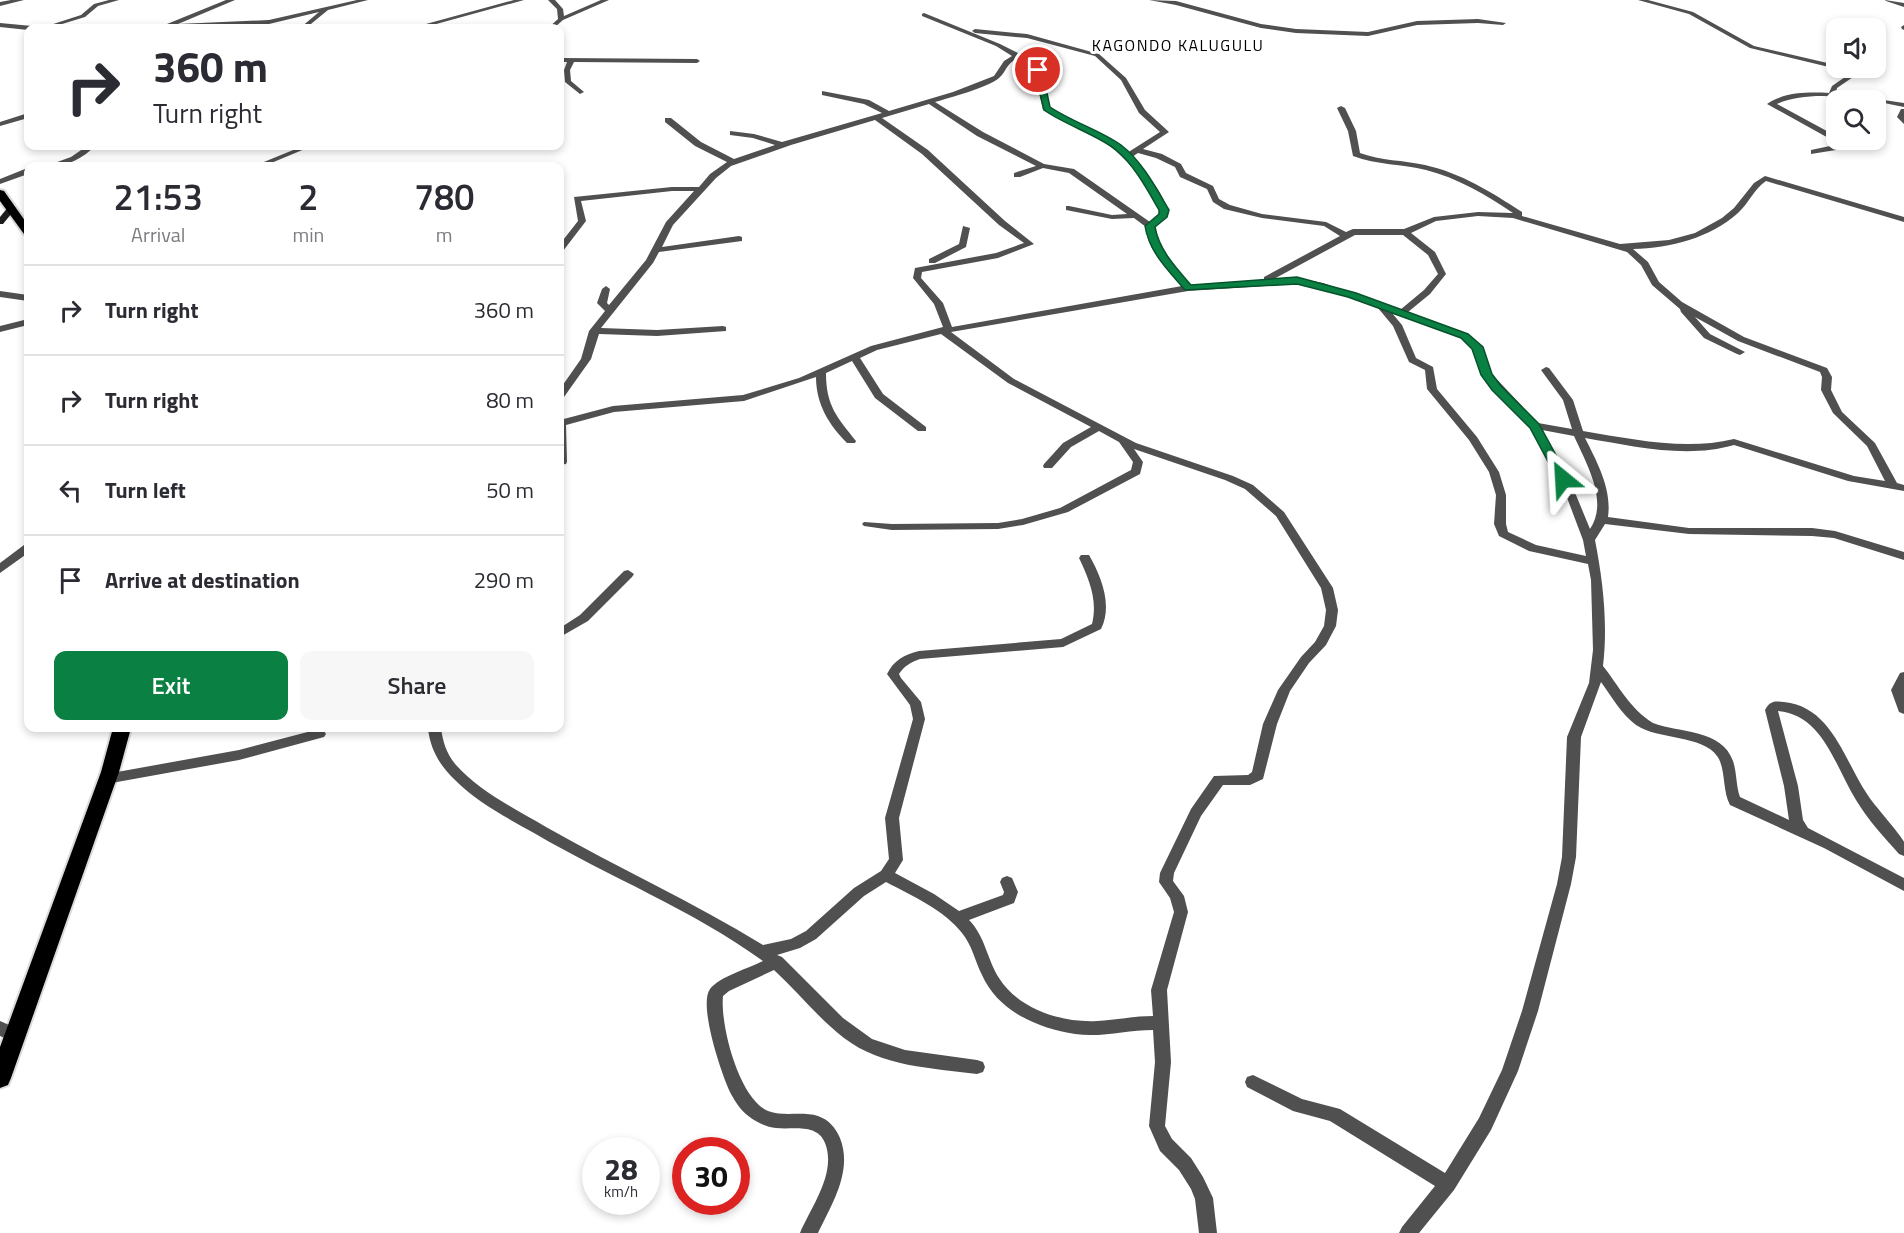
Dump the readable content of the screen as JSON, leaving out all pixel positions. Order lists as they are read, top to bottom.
{
  "districts": ["KAGONDO KALUGULU"],
  "page": {
    "turn": ["360 m", "Turn right"],
    "eta": [
      "21:53",
      "Arrival",
      "2",
      "min",
      "780",
      "m"
    ],
    "list": [
      {
        "name": "Turn right",
        "value": "360 m"
      },
      {
        "name": "Turn right",
        "value": "80 m"
      },
      {
        "name": "Turn left",
        "value": "50 m"
      },
      {
        "name": "Arrive at destination",
        "value": "290 m"
      }
    ],
    "buttons": ["Exit", "Share"],
    "speed": "28 km/h",
    "limit": "30"
  }
}
